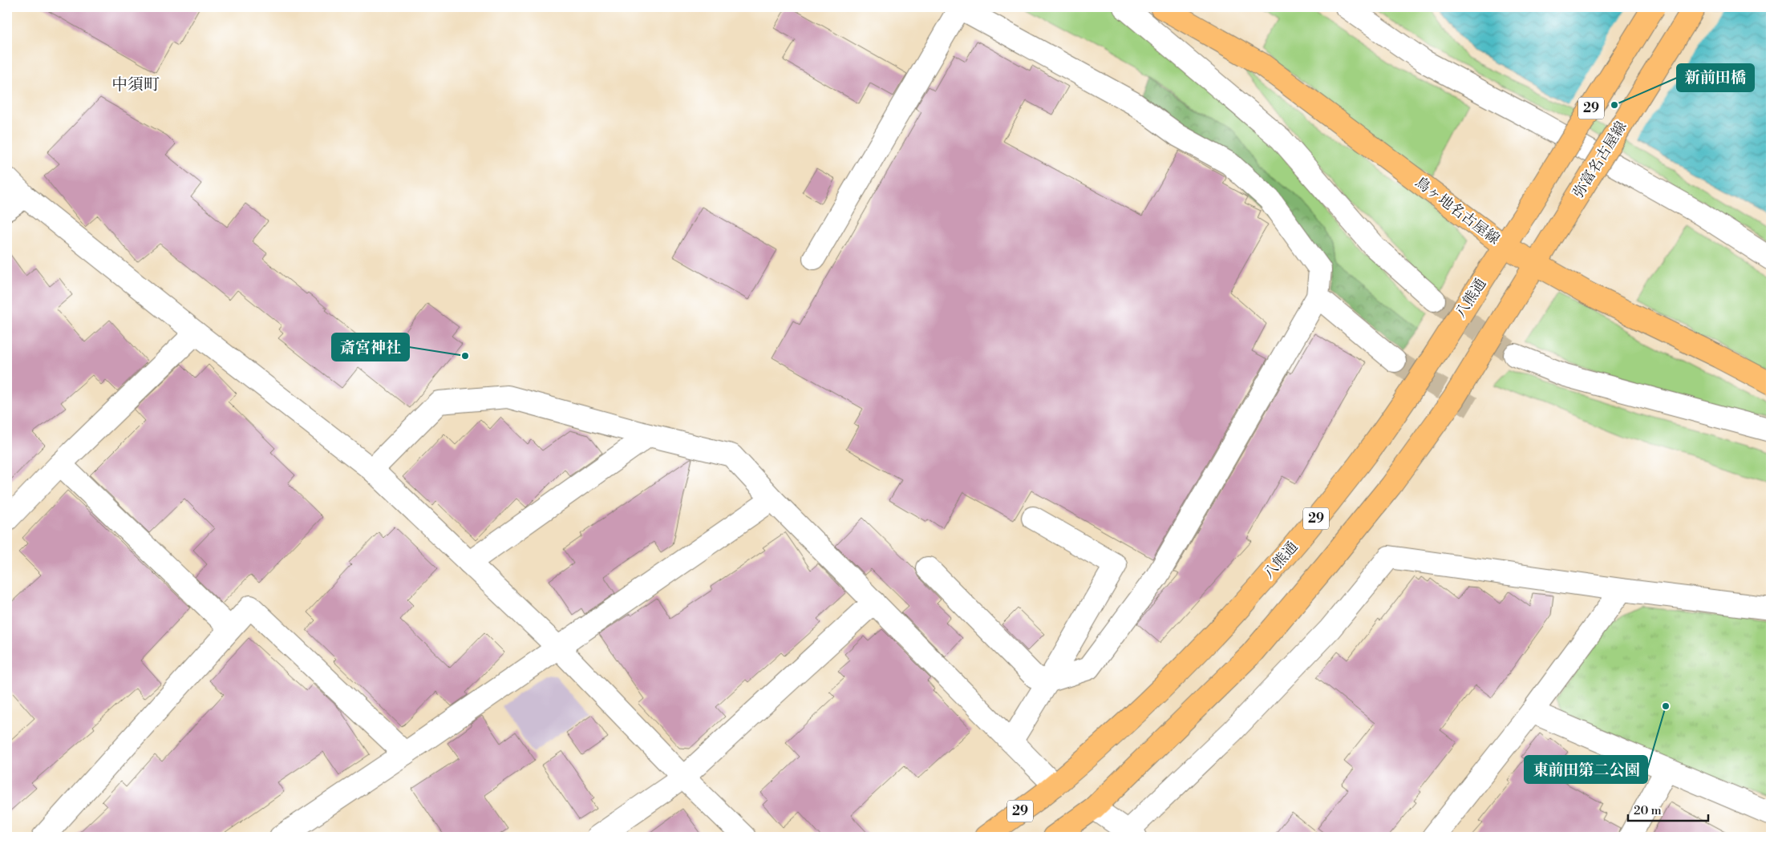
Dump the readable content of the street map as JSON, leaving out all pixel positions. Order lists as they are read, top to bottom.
{
  "streets": {
    "main road": [
      "29",
      "弥富名古屋線",
      "鳥ヶ地名古屋線",
      "八熊通"
    ]
  },
  "crossings": [
    ["29", "弥富名古屋線"],
    ["29", "鳥ヶ地名古屋線"],
    ["弥富名古屋線", "鳥ヶ地名古屋線"],
    ["鳥ヶ地名古屋線", "八熊通"]
  ],
  "districts": ["中須町"],
  "places": ["新前田橋", "斎宮神社", "東前田第二公園"],
  "scale_bar": "20 m"
}
